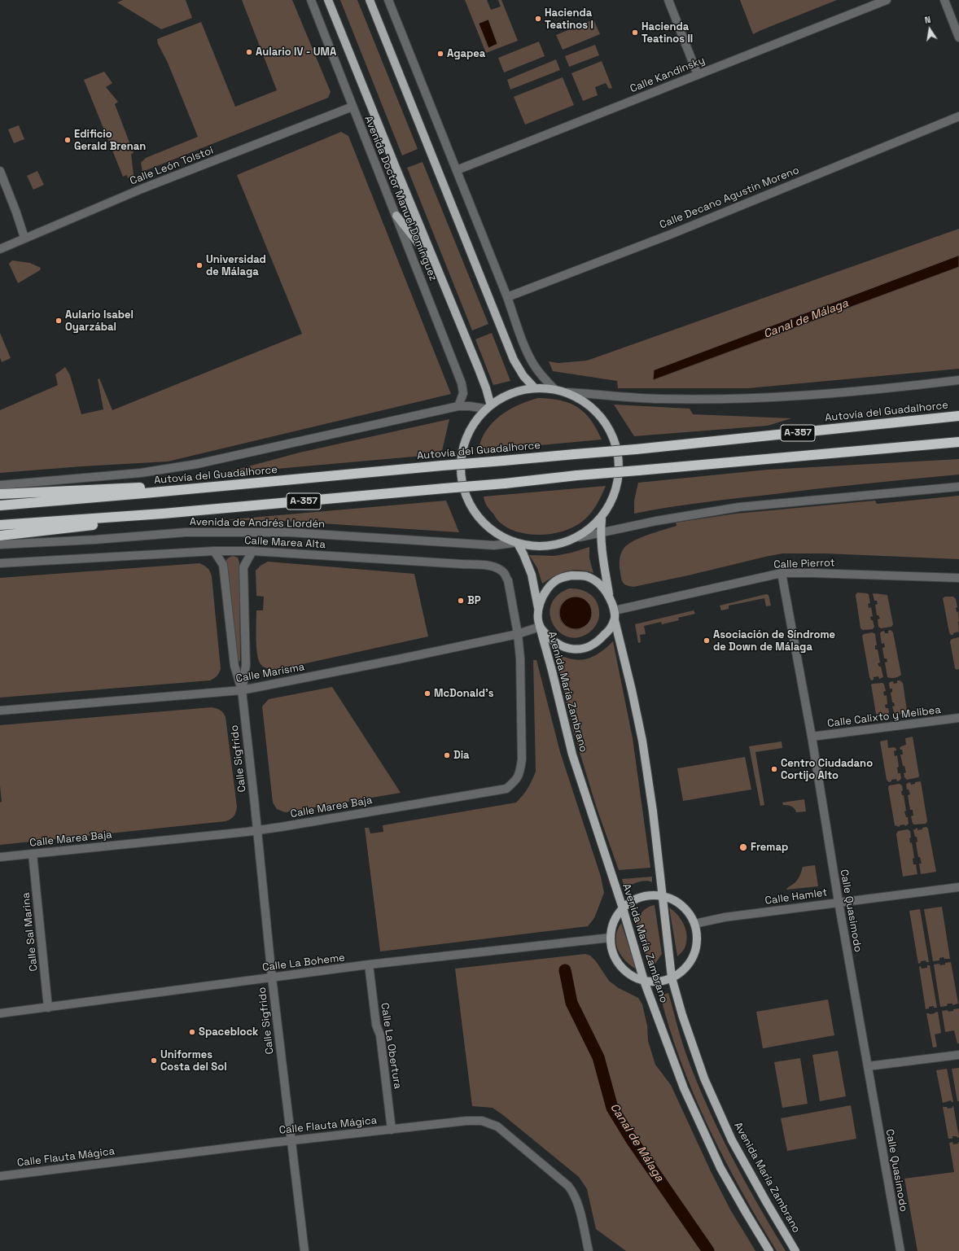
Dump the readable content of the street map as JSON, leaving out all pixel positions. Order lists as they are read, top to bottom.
{
  "streets": {
    "highway": ["Autovía del Guadalhorce", "A-357"],
    "main road": ["Avenida Doctor Manuel Domínguez", "Avenida María Zambrano"],
    "street": [
      "Calle Kandinsky",
      "Calle León Tolstoi",
      "Calle Decano Agustín Moreno",
      "Avenida de Andrés Llordén",
      "Calle Marea Alta",
      "Calle Pierrot",
      "Calle Marisma",
      "Calle Calixto y Melibea",
      "Calle Sigfrido",
      "Calle Marea Baja",
      "Calle Hamlet",
      "Calle Quasimodo",
      "Calle Sal Marina",
      "Calle La Boheme",
      "Calle La Obertura",
      "Calle Flauta Mágica"
    ]
  },
  "crossings": [
    ["Calle León Tolstoi", "Avenida Doctor Manuel Domínguez"],
    ["Calle Marea Alta", "Calle Marisma"],
    ["Calle Marea Alta", "Calle Sigfrido"],
    ["Calle Marea Alta", "Calle Marea Baja"],
    ["Calle Pierrot", "Calle Marisma"],
    ["Calle Pierrot", "Avenida María Zambrano"],
    ["Calle Pierrot", "Calle Quasimodo"],
    ["Calle Marisma", "Avenida María Zambrano"],
    ["Calle Marisma", "Calle Sigfrido"],
    ["Calle Marisma", "Calle Marea Baja"],
    ["Calle Calixto y Melibea", "Calle Quasimodo"],
    ["Calle Sigfrido", "Calle Marea Baja"],
    ["Calle Sigfrido", "Calle La Boheme"],
    ["Calle Sigfrido", "Calle Flauta Mágica"],
    ["Calle Marea Baja", "Calle Sal Marina"],
    ["Calle Hamlet", "Calle Quasimodo"],
    ["Calle Sal Marina", "Calle La Boheme"],
    ["Calle La Boheme", "Calle La Obertura"],
    ["Calle La Obertura", "Calle Flauta Mágica"]
  ],
  "water": ["Canal de Málaga"],
  "places": [
    "Hacienda Teatinos I",
    "Hacienda Teatinos II",
    "Aulario IV - UMA",
    "Agapea",
    "Edificio Gerald Brenan",
    "Universidad de Málaga",
    "Aulario Isabel Oyarzábal",
    "BP",
    "Asociación de Síndrome de Down de Málaga",
    "McDonald's",
    "Dia",
    "Centro Ciudadano Cortijo Alto",
    "Fremap",
    "Spaceblock",
    "Uniformes Costa del Sol"
  ],
  "north": "top"
}
